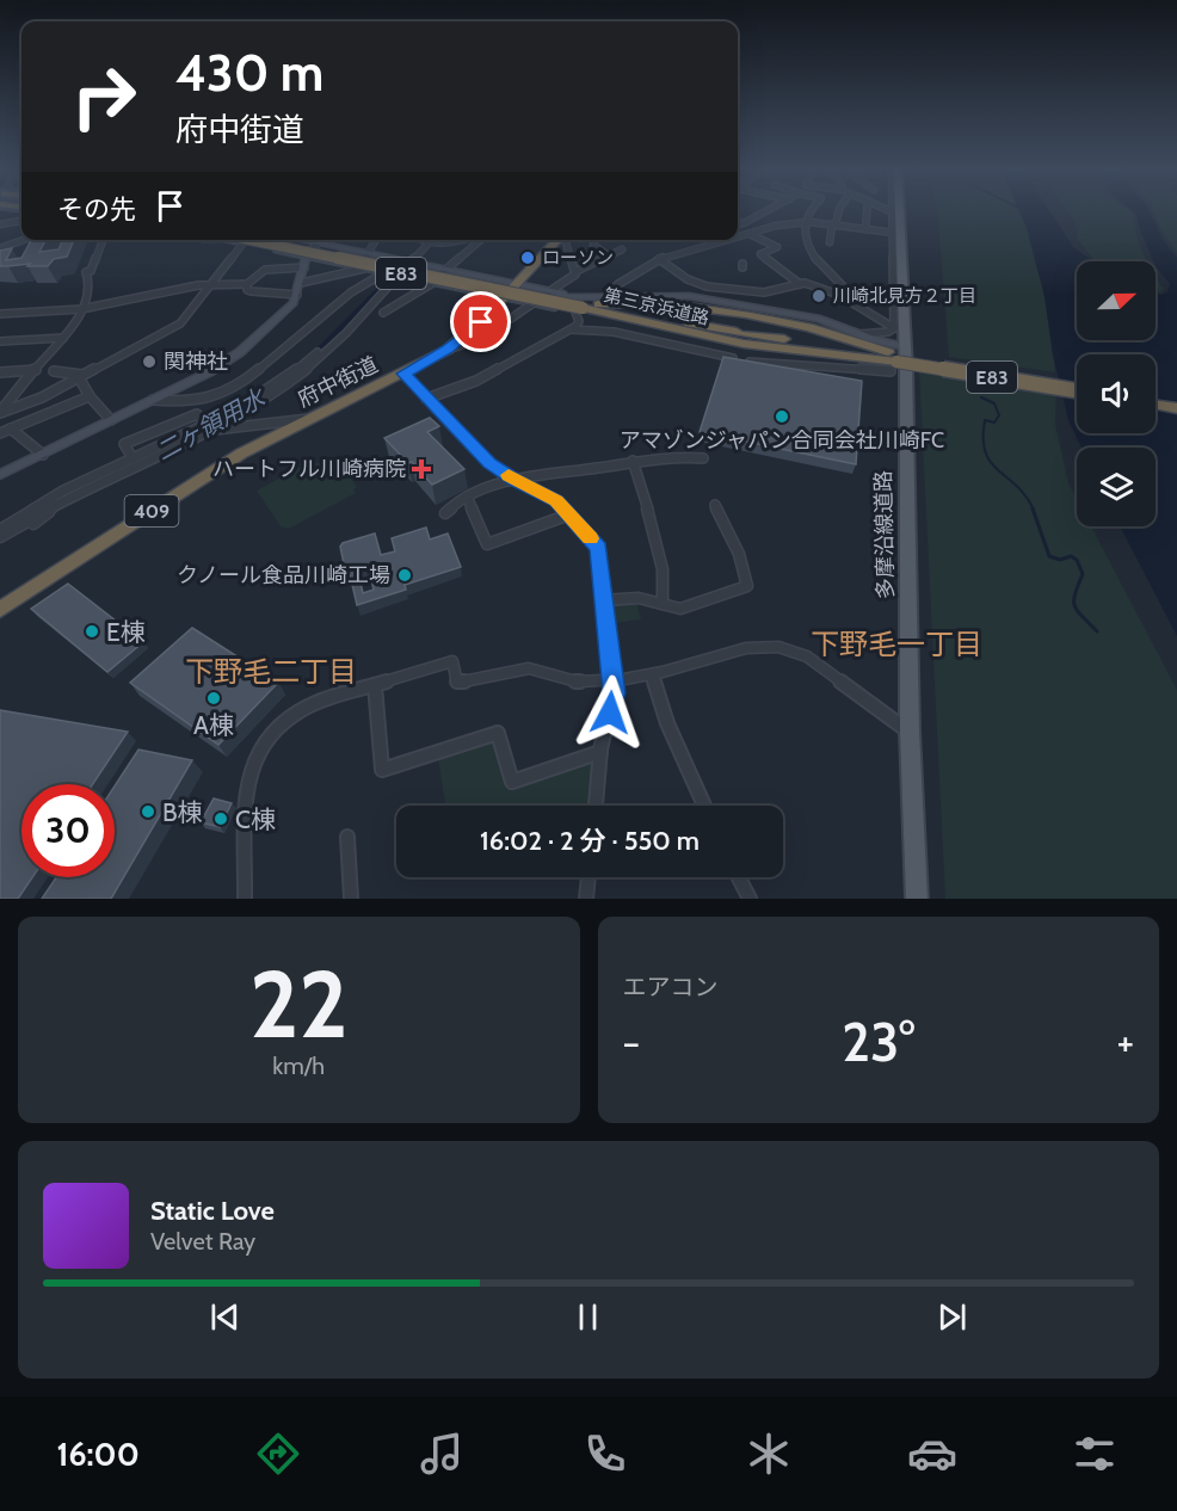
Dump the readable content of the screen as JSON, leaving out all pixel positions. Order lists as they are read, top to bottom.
{
  "streets": {
    "highway": [
      "E83",
      "第三京浜道路",
      "府中街道",
      "409"
    ],
    "main road": ["多摩沿線道路"]
  },
  "crossings": [
    ["第三京浜道路", "多摩沿線道路"]
  ],
  "districts": ["下野毛一丁目", "下野毛二丁目"],
  "water": ["二ヶ領用水"],
  "places": {
    "other": [
      "ローソン",
      "川崎北見方２丁目",
      "関神社",
      "アマゾンジャパン合同会社川崎FC",
      "クノール食品川崎工場",
      "E棟",
      "A棟",
      "B棟",
      "C棟"
    ],
    "health": ["ハートフル川崎病院"]
  },
  "north": "right",
  "page": {
    "turn": ["430 m", "府中街道"],
    "then": "その先",
    "limit": "30",
    "trip": "16:02 · 2 分 · 550 m",
    "tile": [
      ["22", "km/h"],
      "エアコン"
    ],
    "heat": ["−", "23°", "+"],
    "song": ["Static Love", "Velvet Ray"],
    "tabs": "16:00"
  }
}
